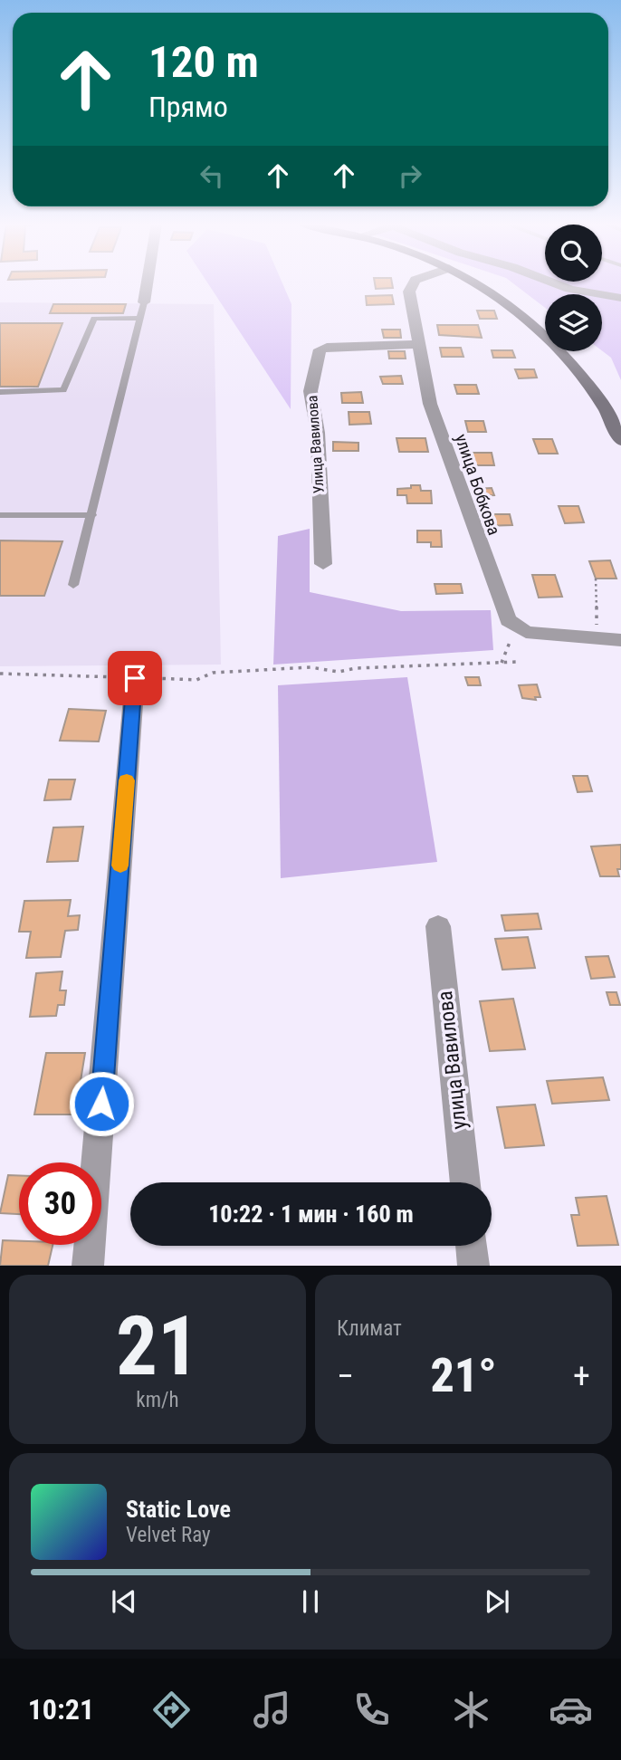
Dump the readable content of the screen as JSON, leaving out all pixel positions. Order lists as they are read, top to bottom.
{
  "streets": {
    "street": ["Улица Вавилова", "улица Бобкова", "улица Вавилова"]
  },
  "crossings": [
    ["Улица Вавилова", "улица Бобкова"]
  ],
  "page": {
    "turn": ["120 m", "Прямо"],
    "limit": "30",
    "trip": "10:22 · 1 мин · 160 m",
    "tile": [
      ["21", "km/h"],
      "Климат"
    ],
    "heat": ["−", "21°", "+"],
    "song": ["Static Love", "Velvet Ray"],
    "tabs": "10:21"
  }
}
